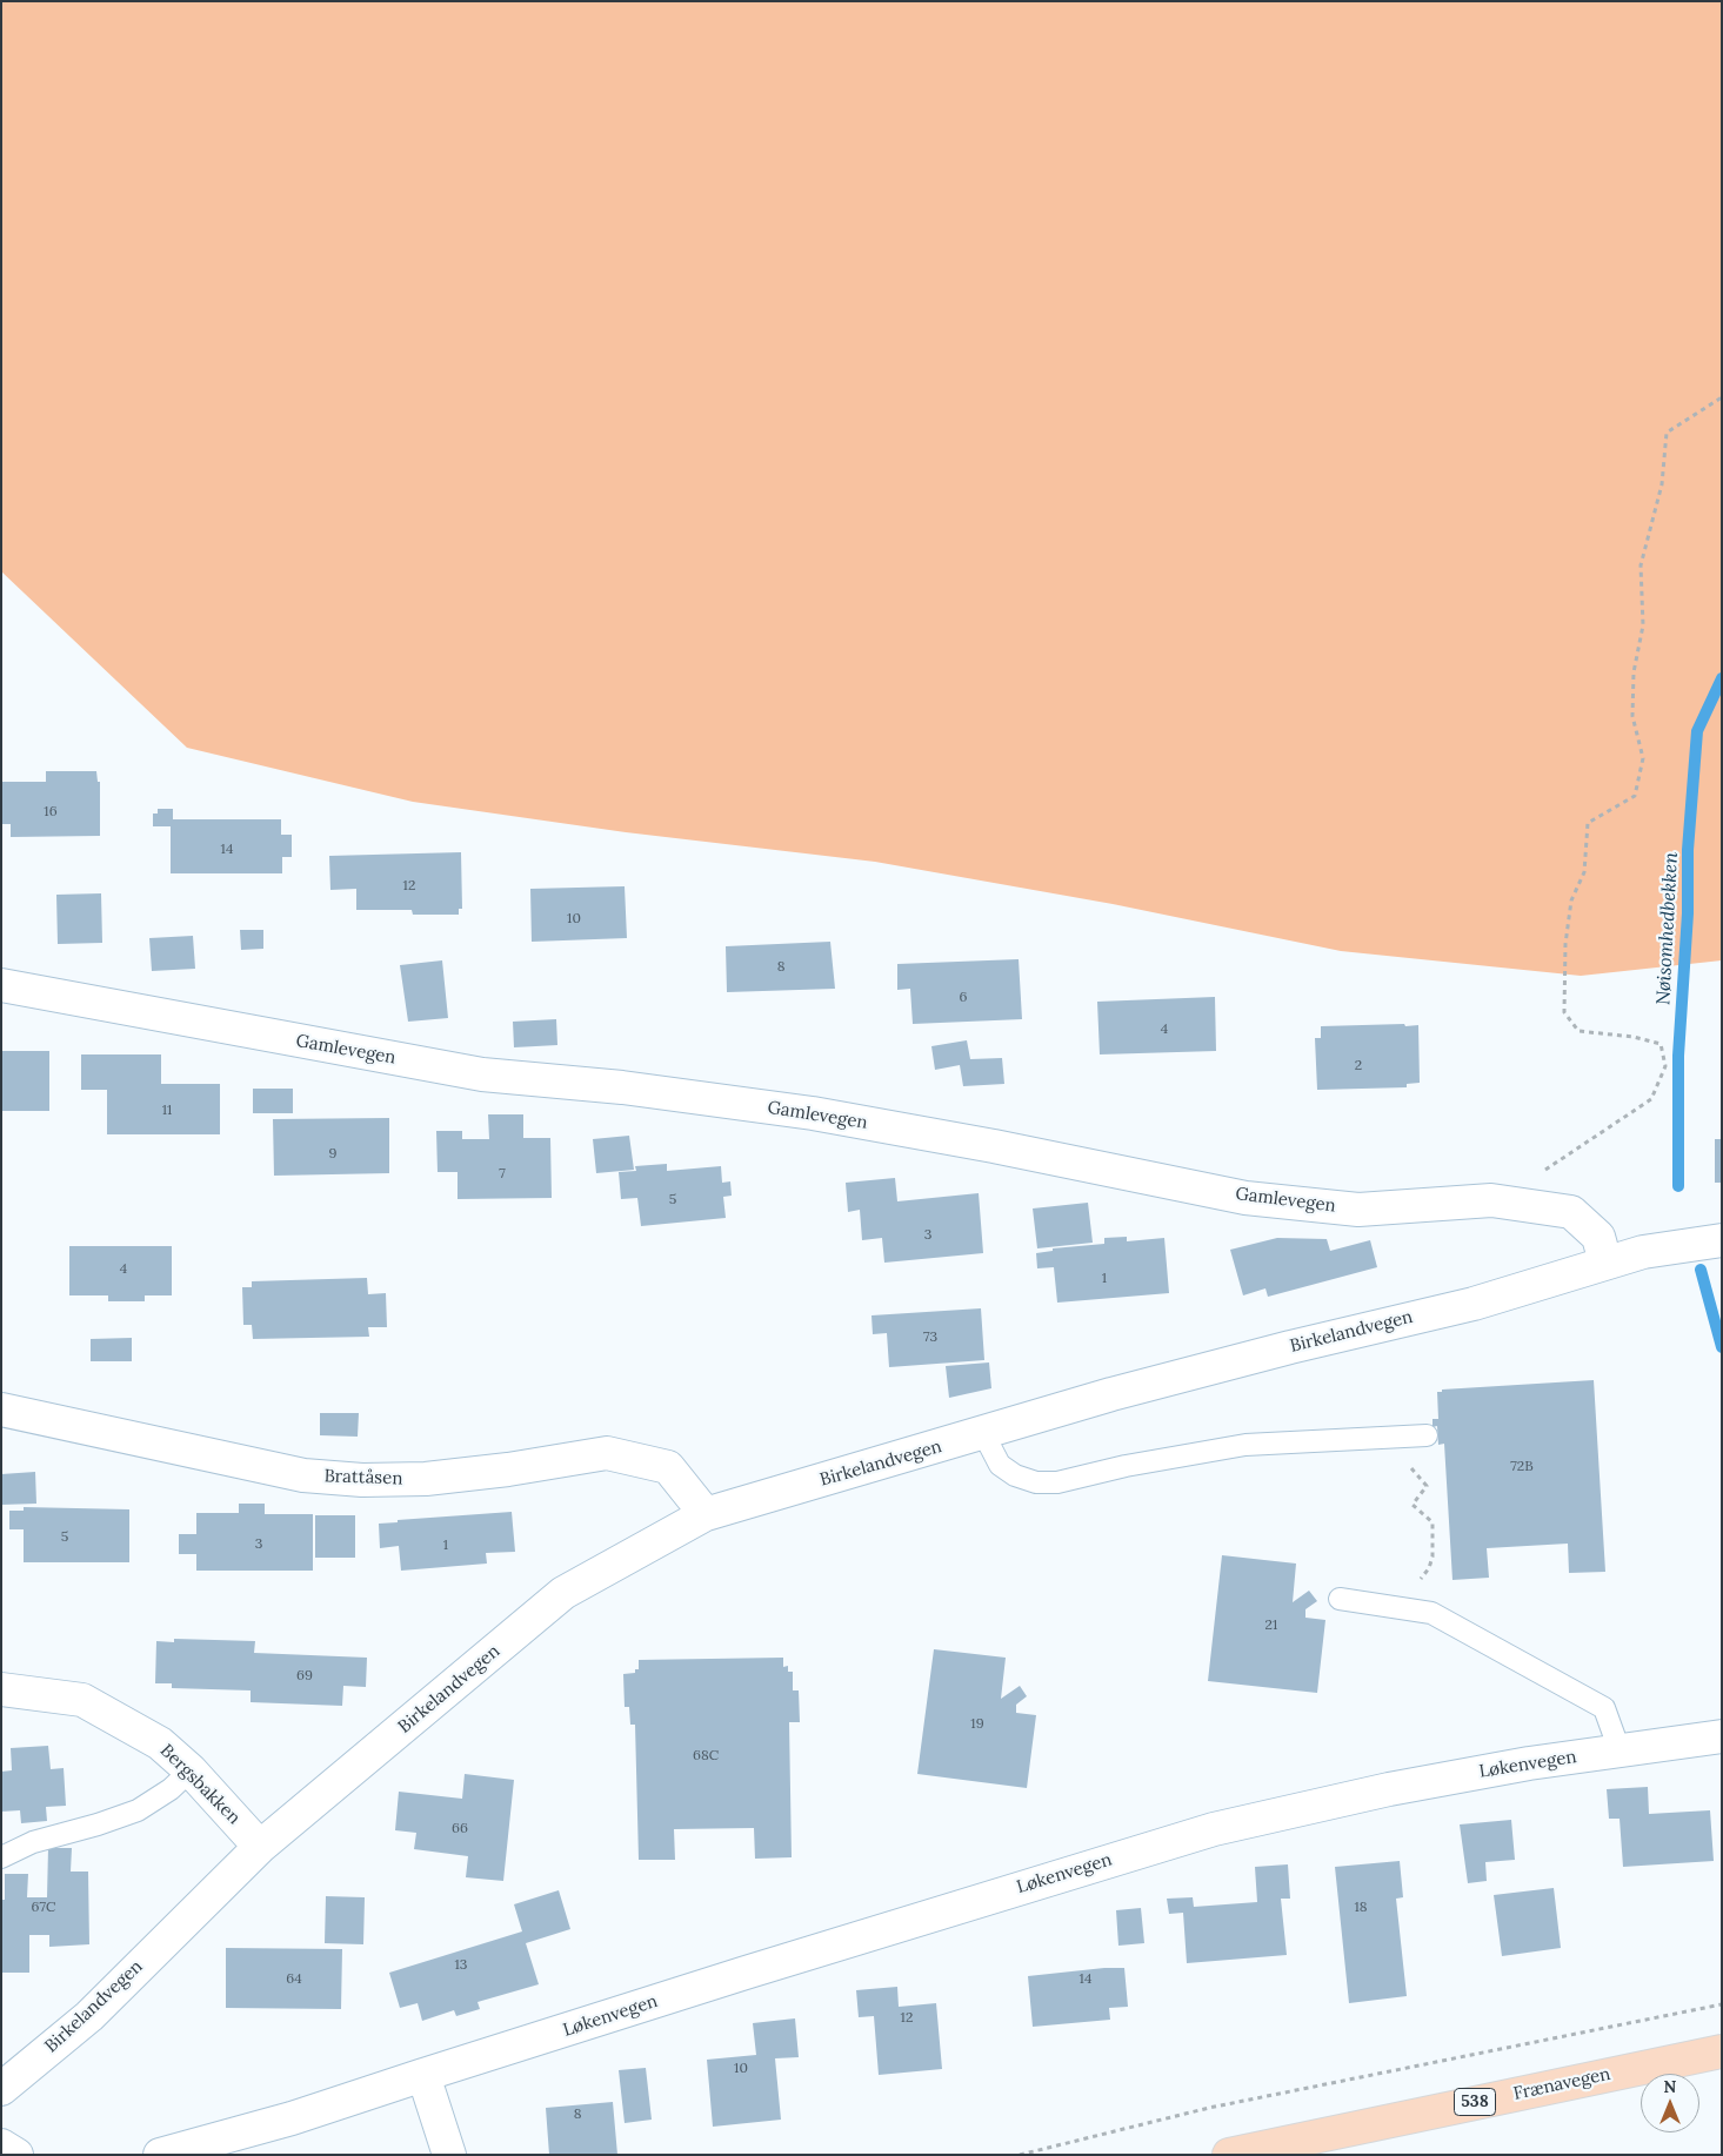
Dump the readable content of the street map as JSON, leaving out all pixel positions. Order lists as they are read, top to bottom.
{
  "streets": {
    "main road": ["Frænavegen", "538"],
    "street": [
      "Gamlevegen",
      "Birkelandvegen",
      "Brattåsen",
      "Løkenvegen",
      "Bergsbakken"
    ]
  },
  "crossings": [
    ["Gamlevegen", "Birkelandvegen"],
    ["Birkelandvegen", "Brattåsen"],
    ["Birkelandvegen", "Bergsbakken"]
  ],
  "water": ["Nøisomhedbekken"],
  "house_numbers": [
    "16",
    "14",
    "12",
    "10",
    "8",
    "6",
    "4",
    "2",
    "11",
    "9",
    "7",
    "5",
    "3",
    "4",
    "1",
    "73",
    "72B",
    "5",
    "3",
    "1",
    "21",
    "69",
    "19",
    "68C",
    "66",
    "67C",
    "18",
    "13",
    "64",
    "14",
    "12",
    "10",
    "8"
  ],
  "north": "top"
}
